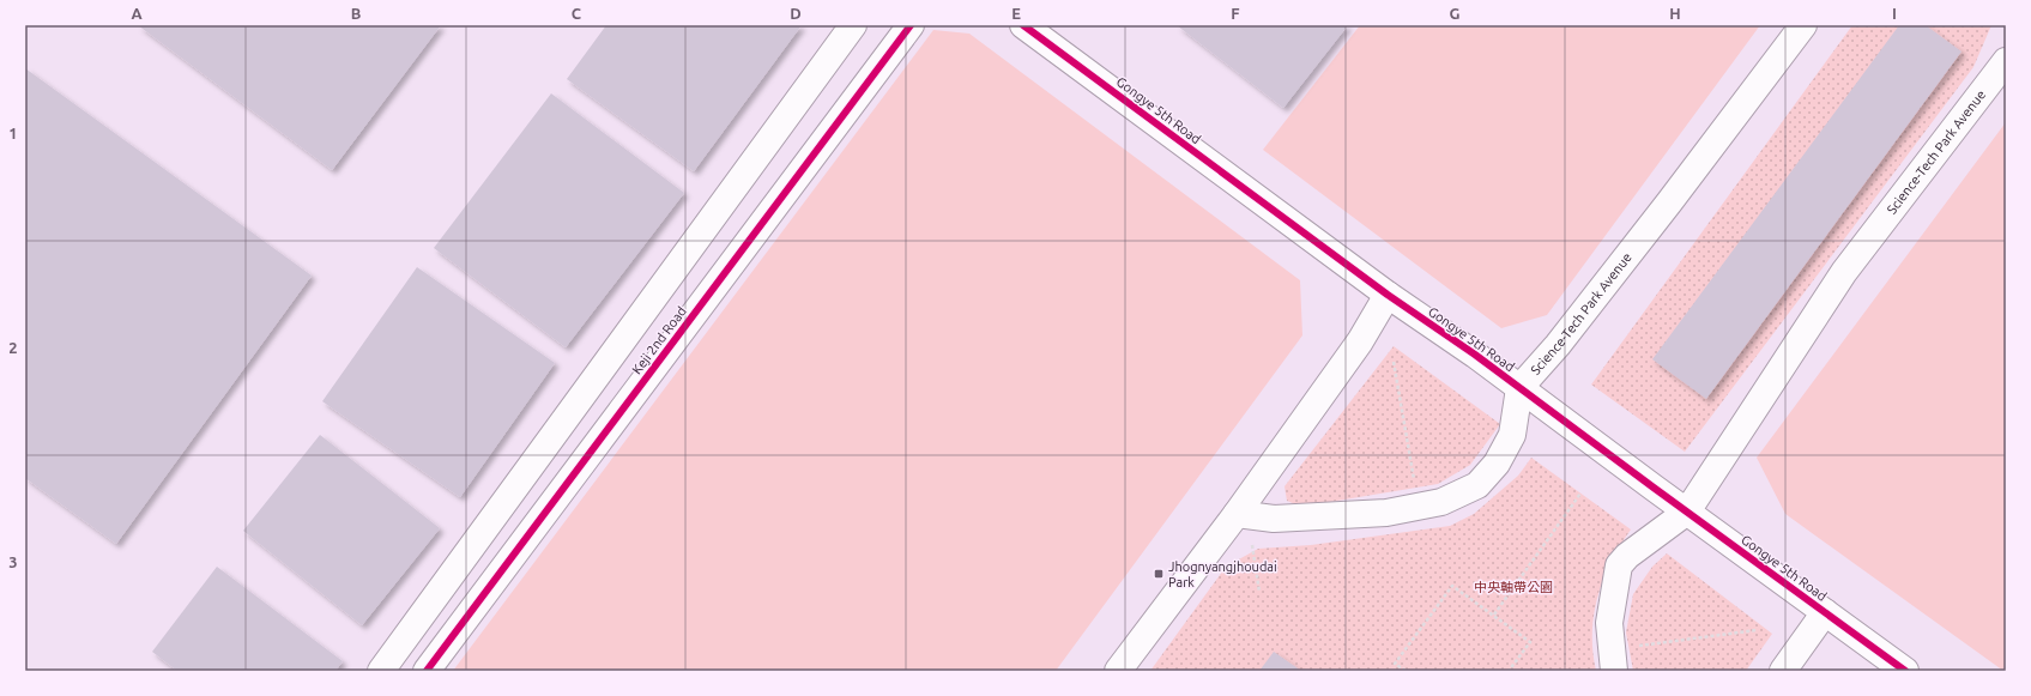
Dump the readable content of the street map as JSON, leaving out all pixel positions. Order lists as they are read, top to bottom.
{
  "streets": {
    "street": ["Gongye 5th Road", "Science-Tech Park Avenue", "Keji 2nd Road"]
  },
  "crossings": [
    ["Gongye 5th Road", "Science-Tech Park Avenue"]
  ],
  "parks": ["中央軸帶公園"],
  "places": {
    "transit": ["Jhognyangjhoudai Park"]
  },
  "grid": {
    "columns": [
      "A",
      "B",
      "C",
      "D",
      "E",
      "F",
      "G",
      "H",
      "I"
    ],
    "rows": ["1", "2", "3"]
  }
}
